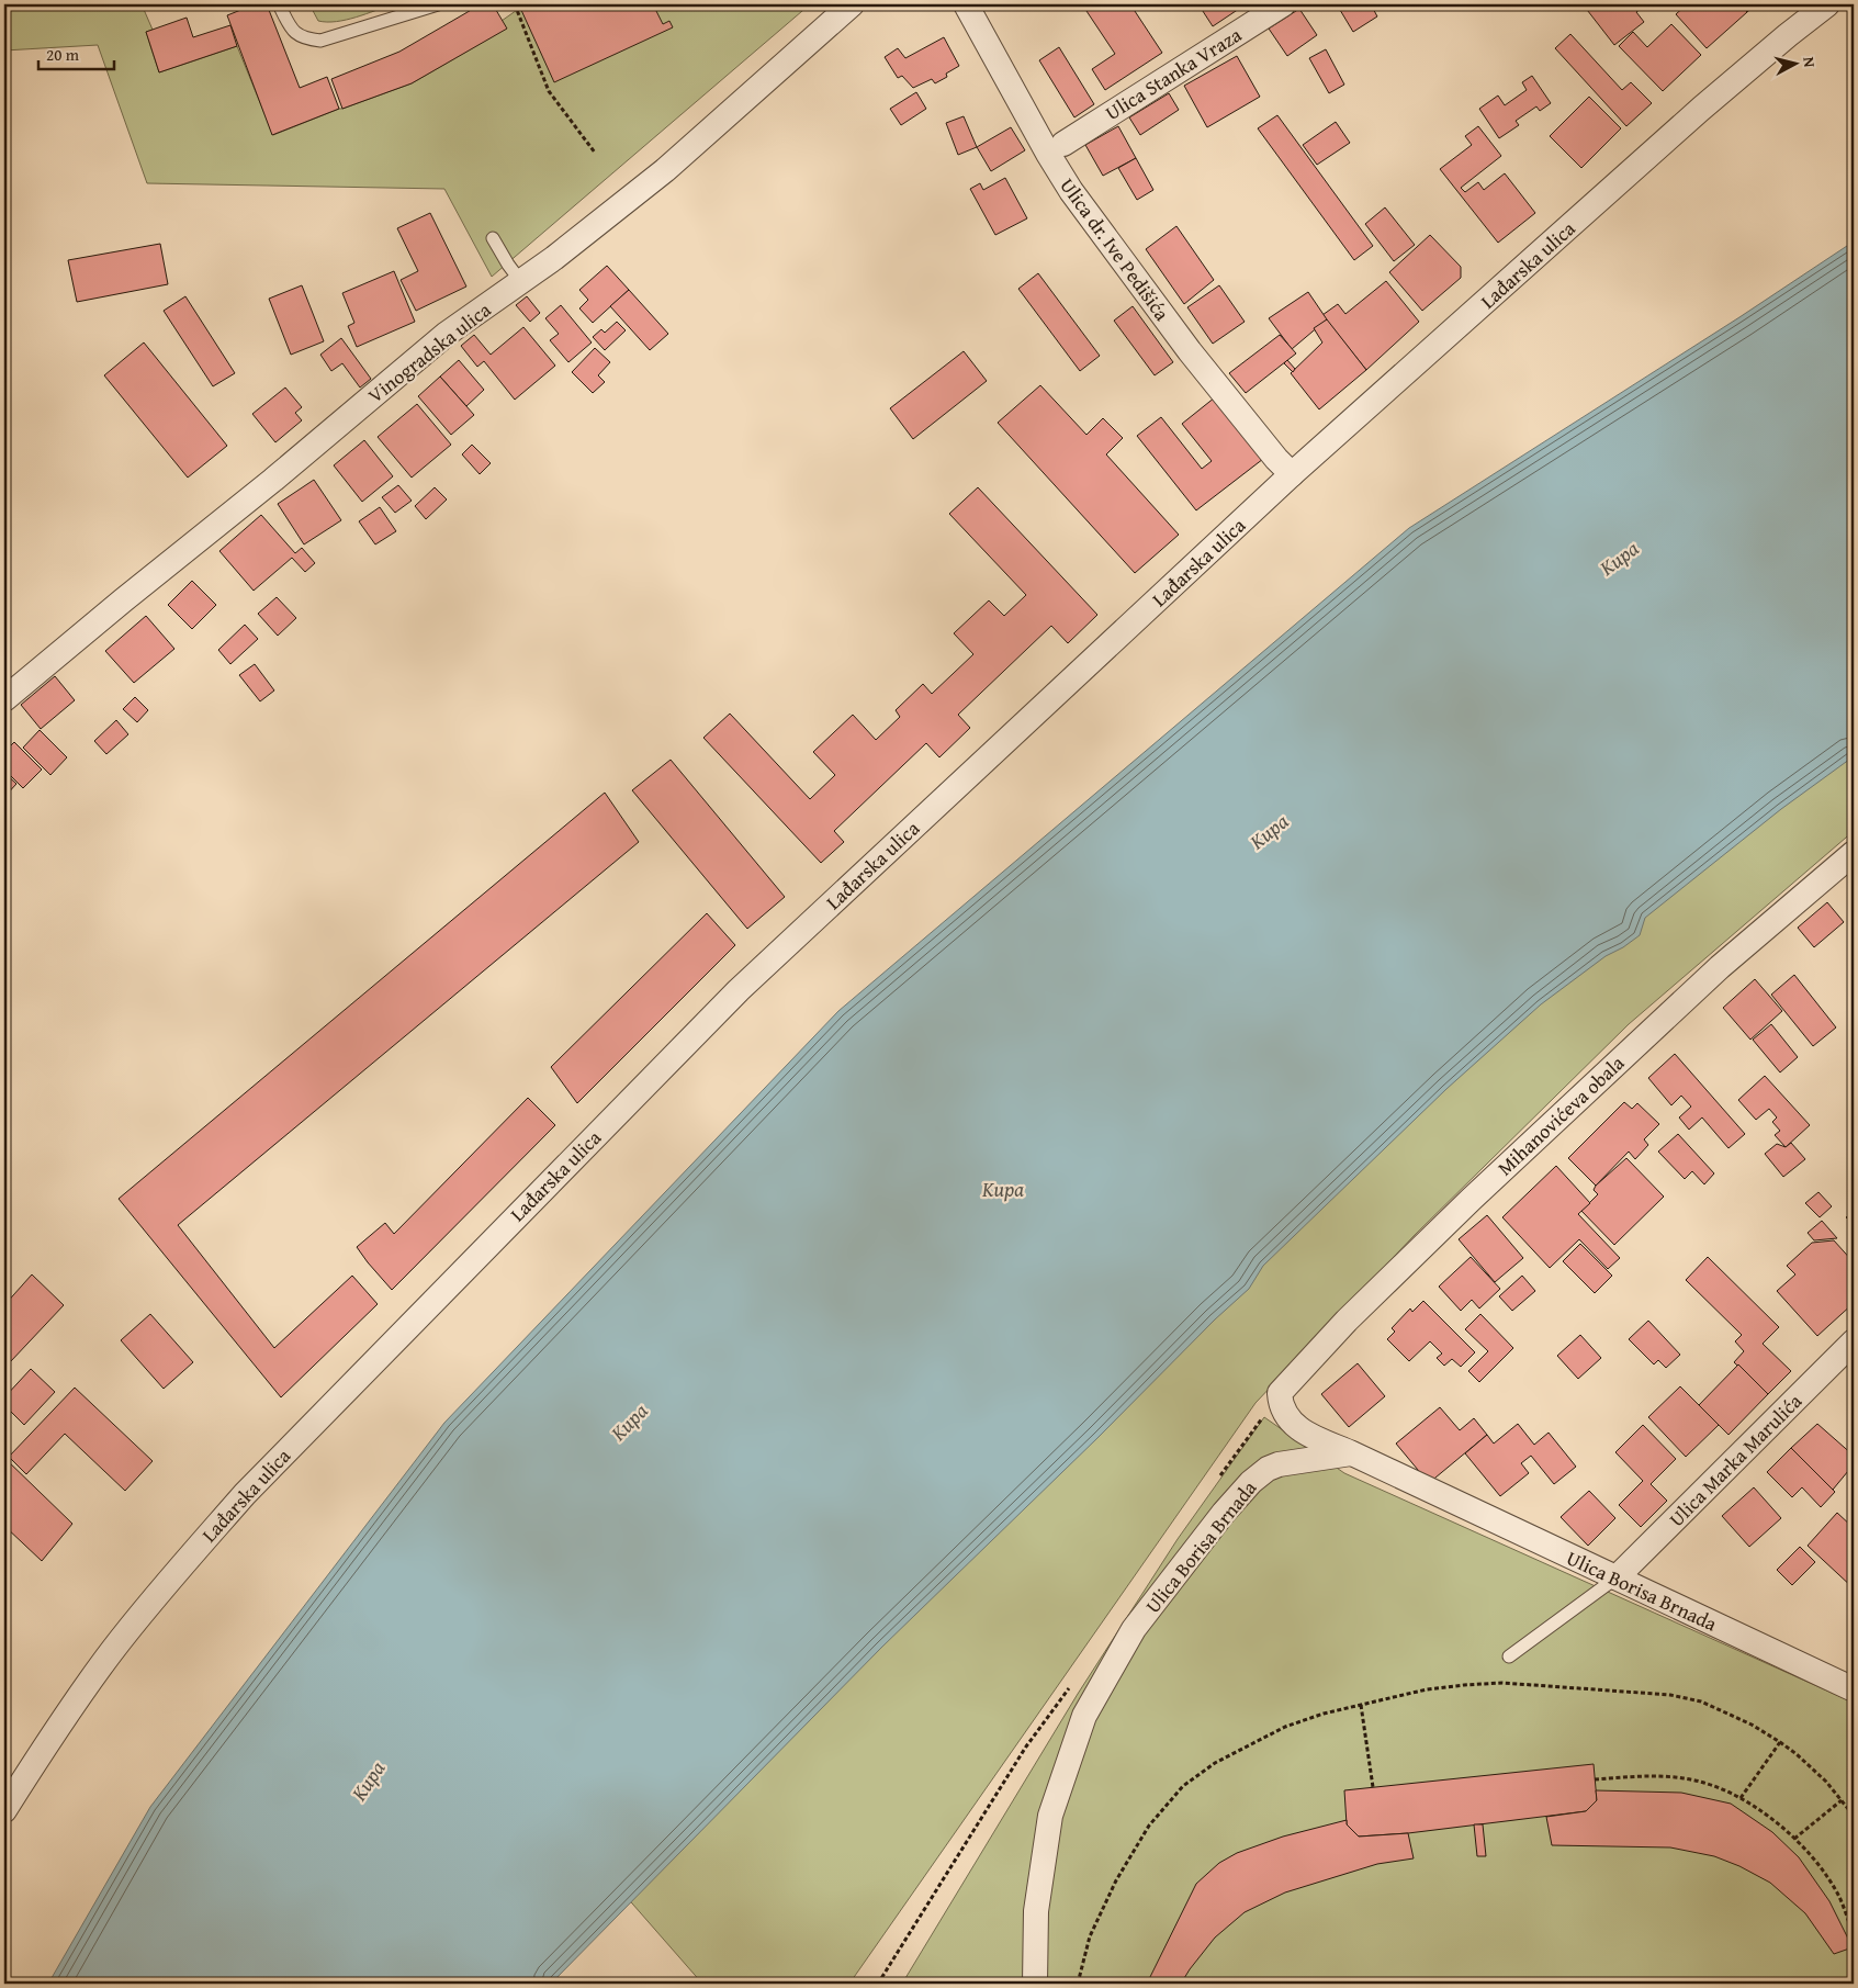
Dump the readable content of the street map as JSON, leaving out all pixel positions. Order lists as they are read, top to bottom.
{
  "streets": {
    "street": [
      "Ulica Stanka Vraza",
      "Ulica dr. Ive Pedišića",
      "Lađarska ulica",
      "Vinogradska ulica",
      "Mihanovićeva obala",
      "Ulica Marka Marulića",
      "Ulica Borisa Brnada"
    ]
  },
  "crossings": [
    ["Ulica dr. Ive Pedišića", "Lađarska ulica"],
    ["Mihanovićeva obala", "Ulica Borisa Brnada"],
    ["Ulica Marka Marulića", "Ulica Borisa Brnada"]
  ],
  "water": ["Kupa"],
  "scale_bar": "20 m",
  "north": "right"
}
